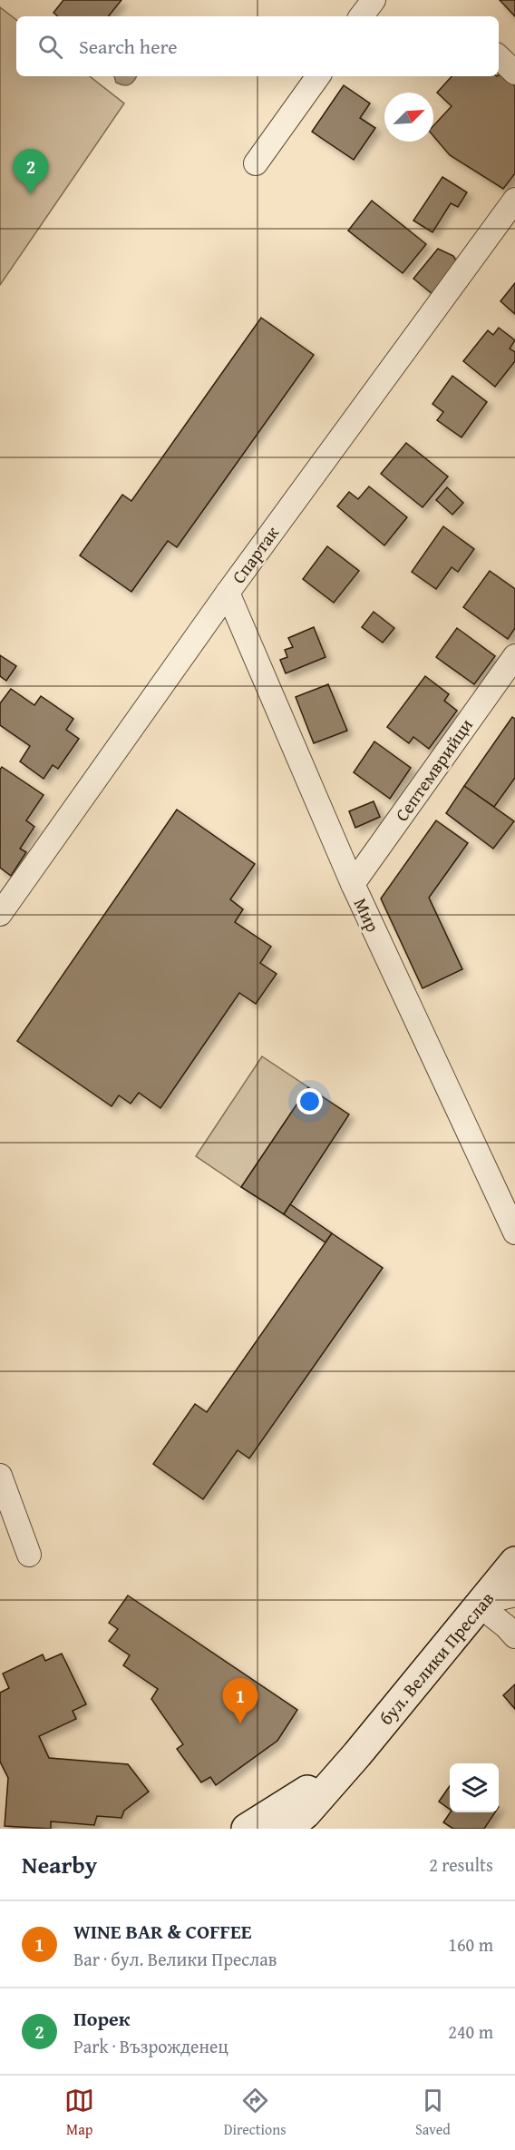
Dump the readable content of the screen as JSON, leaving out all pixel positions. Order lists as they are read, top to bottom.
{
  "streets": {
    "main road": ["бул. Велики Преслав"],
    "street": ["Спартак", "Септемврийци", "Мир"]
  },
  "crossings": [
    ["Спартак", "Мир"],
    ["Септемврийци", "Мир"]
  ],
  "north": "top right",
  "page": {
    "search": "Search here",
    "pins": ["2", "1"],
    "heading": ["Nearby", "2 results"],
    "list": [
      {
        "mark": "1",
        "name": "WINE BAR & COFFEE",
        "note": "Bar · бул. Велики Преслав",
        "value": "160 m"
      },
      {
        "mark": "2",
        "name": "Порек",
        "note": "Park · Възрожденец",
        "value": "240 m"
      }
    ],
    "nav": ["Map", "Directions", "Saved"]
  }
}
